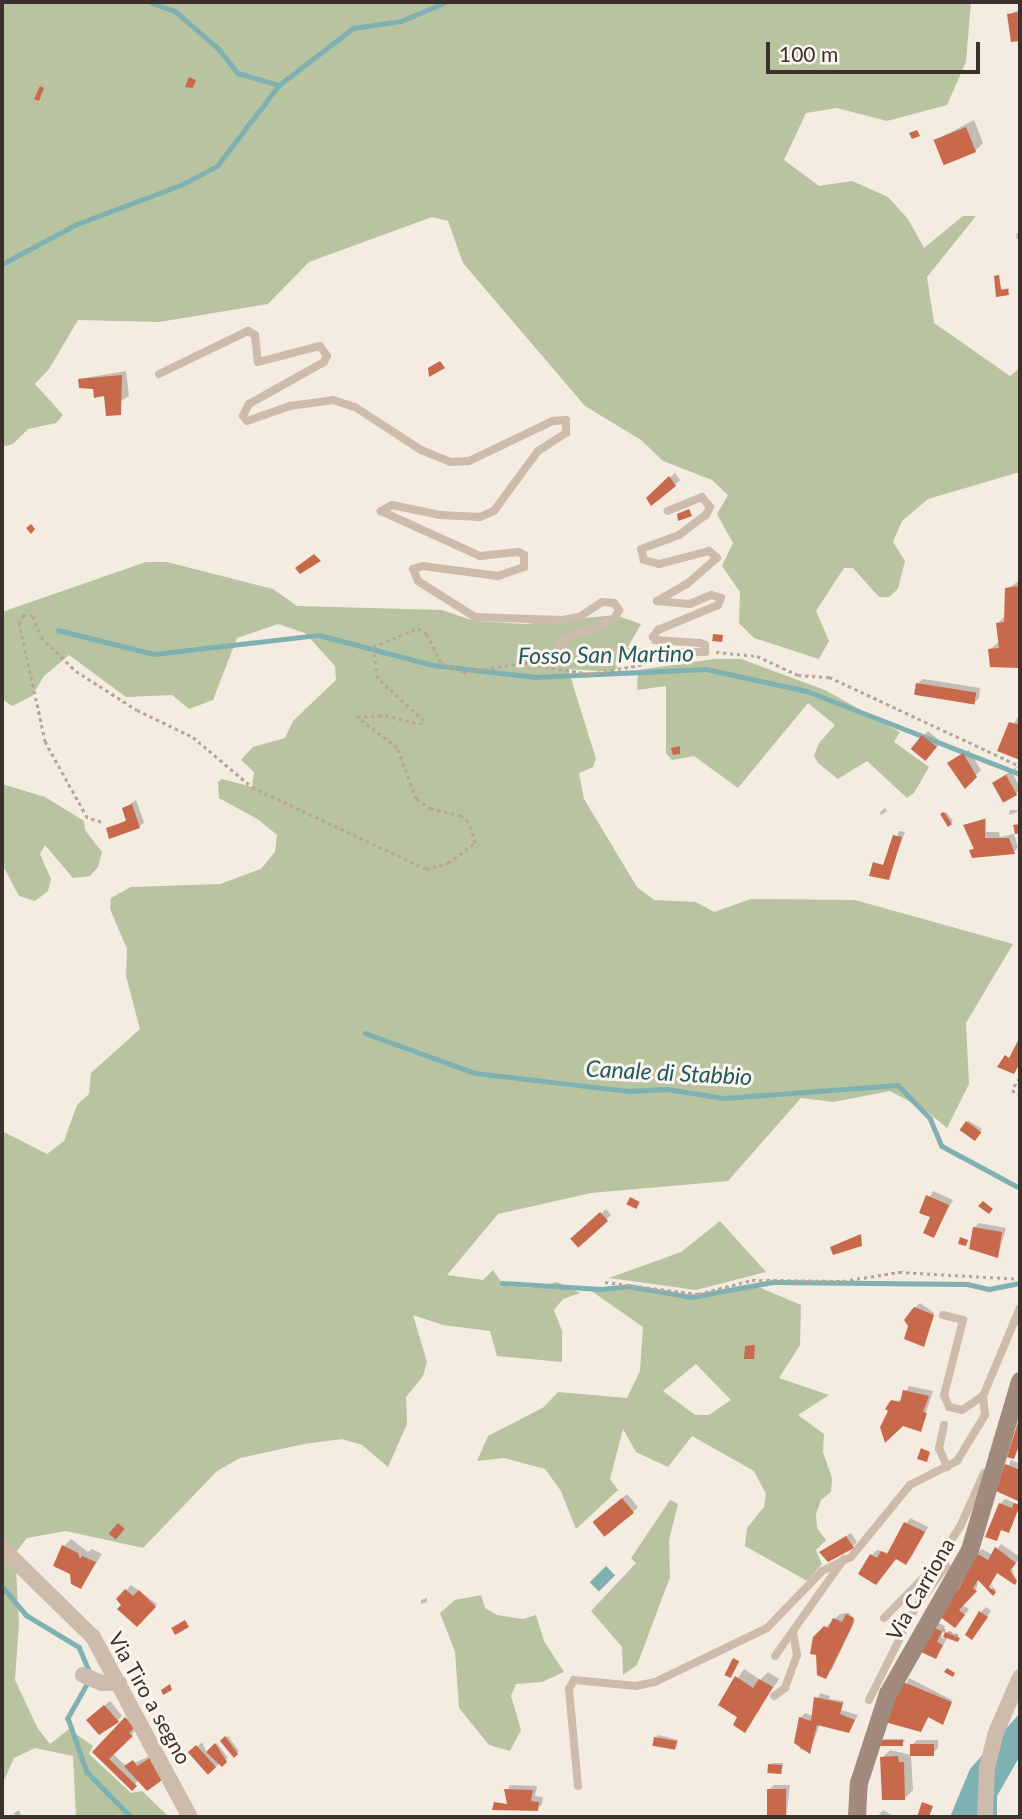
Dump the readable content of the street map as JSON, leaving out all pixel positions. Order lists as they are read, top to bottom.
{
  "streets": {
    "main road": ["Via Carriona"],
    "street": ["Via Tiro a segno"]
  },
  "water": ["Fosso San Martino", "Canale di Stabbio"],
  "scale_bar": "100 m"
}
